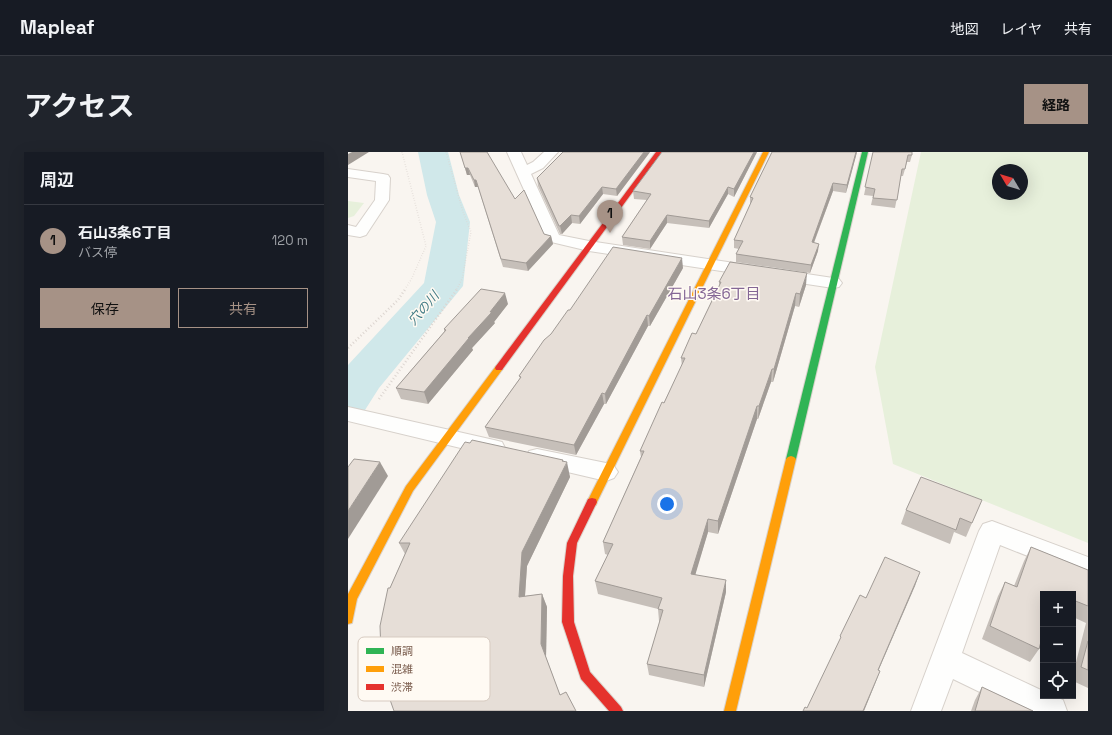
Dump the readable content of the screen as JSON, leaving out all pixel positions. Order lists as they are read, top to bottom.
{
  "districts": ["石山3条6丁目"],
  "water": ["穴の川"],
  "legend": ["順調", "混雑", "渋滞"],
  "north": "top left",
  "page": {
    "header": "Mapleaf",
    "nav": ["地図", "レイヤ", "共有"],
    "title": "アクセス",
    "buttons": [
      "経路",
      ["保存", "共有"]
    ],
    "heading": "周辺",
    "pins": "1",
    "list": [
      {
        "mark": "1",
        "name": "石山3条6丁目",
        "note": "バス停",
        "value": "120 m"
      }
    ],
    "map_buttons": ["+", "−"]
  }
}
